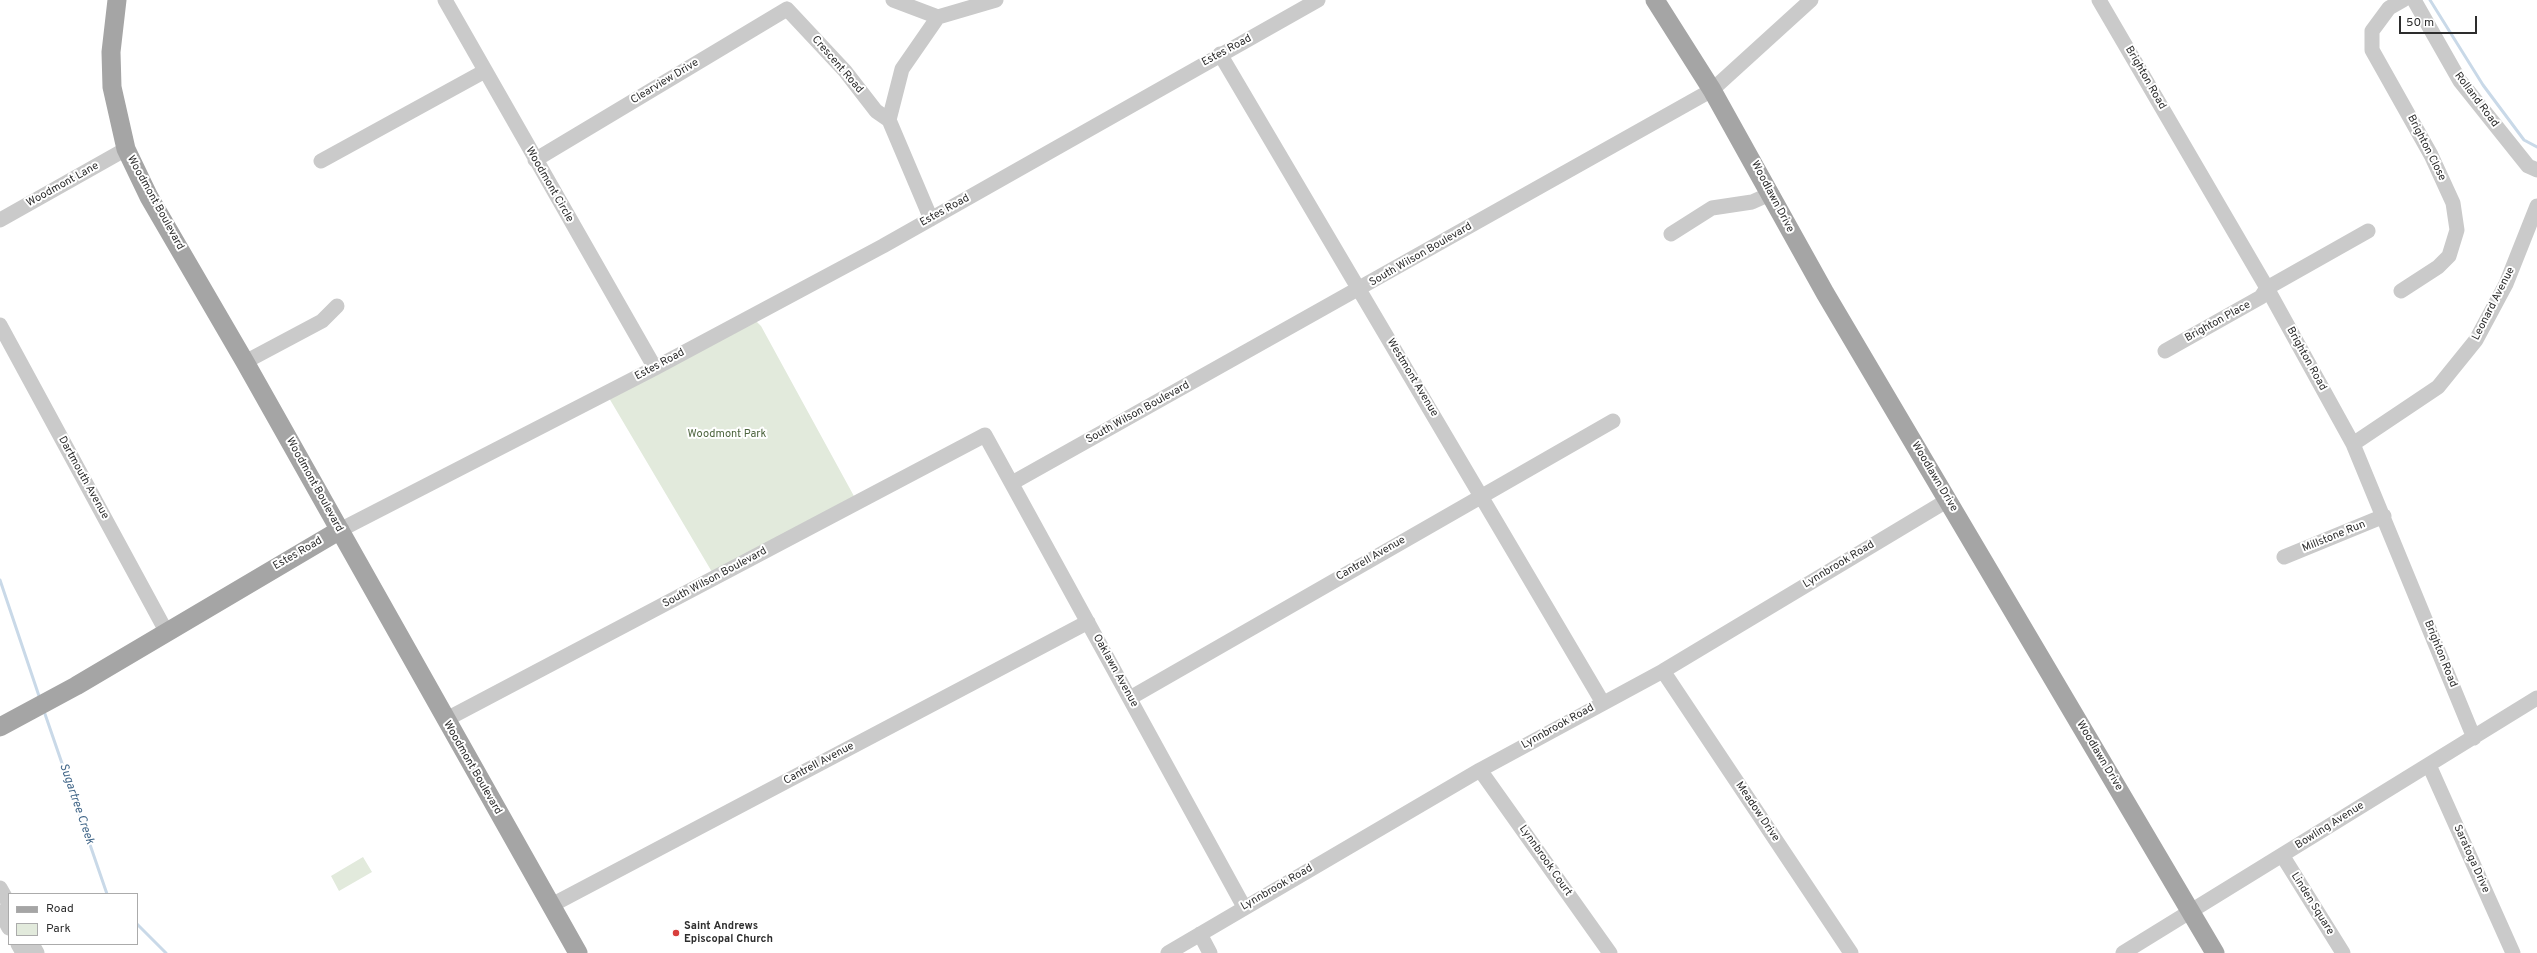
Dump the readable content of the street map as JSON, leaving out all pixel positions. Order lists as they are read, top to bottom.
{
  "streets": {
    "main road": ["Estes Road", "Woodlawn Drive", "Woodmont Boulevard"],
    "street": [
      "Crescent Road",
      "Brighton Road",
      "Clearview Drive",
      "Rolland Road",
      "Brighton Close",
      "Woodmont Lane",
      "Woodmont Circle",
      "South Wilson Boulevard",
      "Leonard Avenue",
      "Brighton Place",
      "Westmont Avenue",
      "Dartmouth Avenue",
      "Millstone Run",
      "Cantrell Avenue",
      "Lynnbrook Road",
      "Oaklawn Avenue",
      "Meadow Drive",
      "Bowling Avenue",
      "Saratoga Drive",
      "Lynnbrook Court",
      "Linden Square"
    ]
  },
  "crossings": [
    ["Estes Road", "Crescent Road"],
    ["Estes Road", "Woodmont Circle"],
    ["Estes Road", "Woodmont Boulevard"],
    ["Estes Road", "Westmont Avenue"],
    ["Estes Road", "Dartmouth Avenue"],
    ["Crescent Road", "Clearview Drive"],
    ["Brighton Road", "Leonard Avenue"],
    ["Brighton Road", "Brighton Place"],
    ["Brighton Road", "Millstone Run"],
    ["Brighton Road", "Bowling Avenue"],
    ["Clearview Drive", "Woodmont Circle"],
    ["Woodmont Lane", "Woodmont Boulevard"],
    ["Woodlawn Drive", "South Wilson Boulevard"],
    ["Woodlawn Drive", "Lynnbrook Road"],
    ["Woodlawn Drive", "Bowling Avenue"],
    ["Woodmont Boulevard", "South Wilson Boulevard"],
    ["Woodmont Boulevard", "Cantrell Avenue"],
    ["South Wilson Boulevard", "Westmont Avenue"],
    ["South Wilson Boulevard", "Oaklawn Avenue"],
    ["Westmont Avenue", "Cantrell Avenue"],
    ["Westmont Avenue", "Lynnbrook Road"],
    ["Cantrell Avenue", "Oaklawn Avenue"],
    ["Lynnbrook Road", "Oaklawn Avenue"],
    ["Lynnbrook Road", "Meadow Drive"],
    ["Lynnbrook Road", "Lynnbrook Court"],
    ["Bowling Avenue", "Saratoga Drive"],
    ["Bowling Avenue", "Linden Square"]
  ],
  "water": ["Sugartree Creek"],
  "parks": ["Woodmont Park"],
  "places": ["Saint Andrews Episcopal Church"],
  "legend": ["Road", "Park"],
  "scale_bar": "50 m"
}
